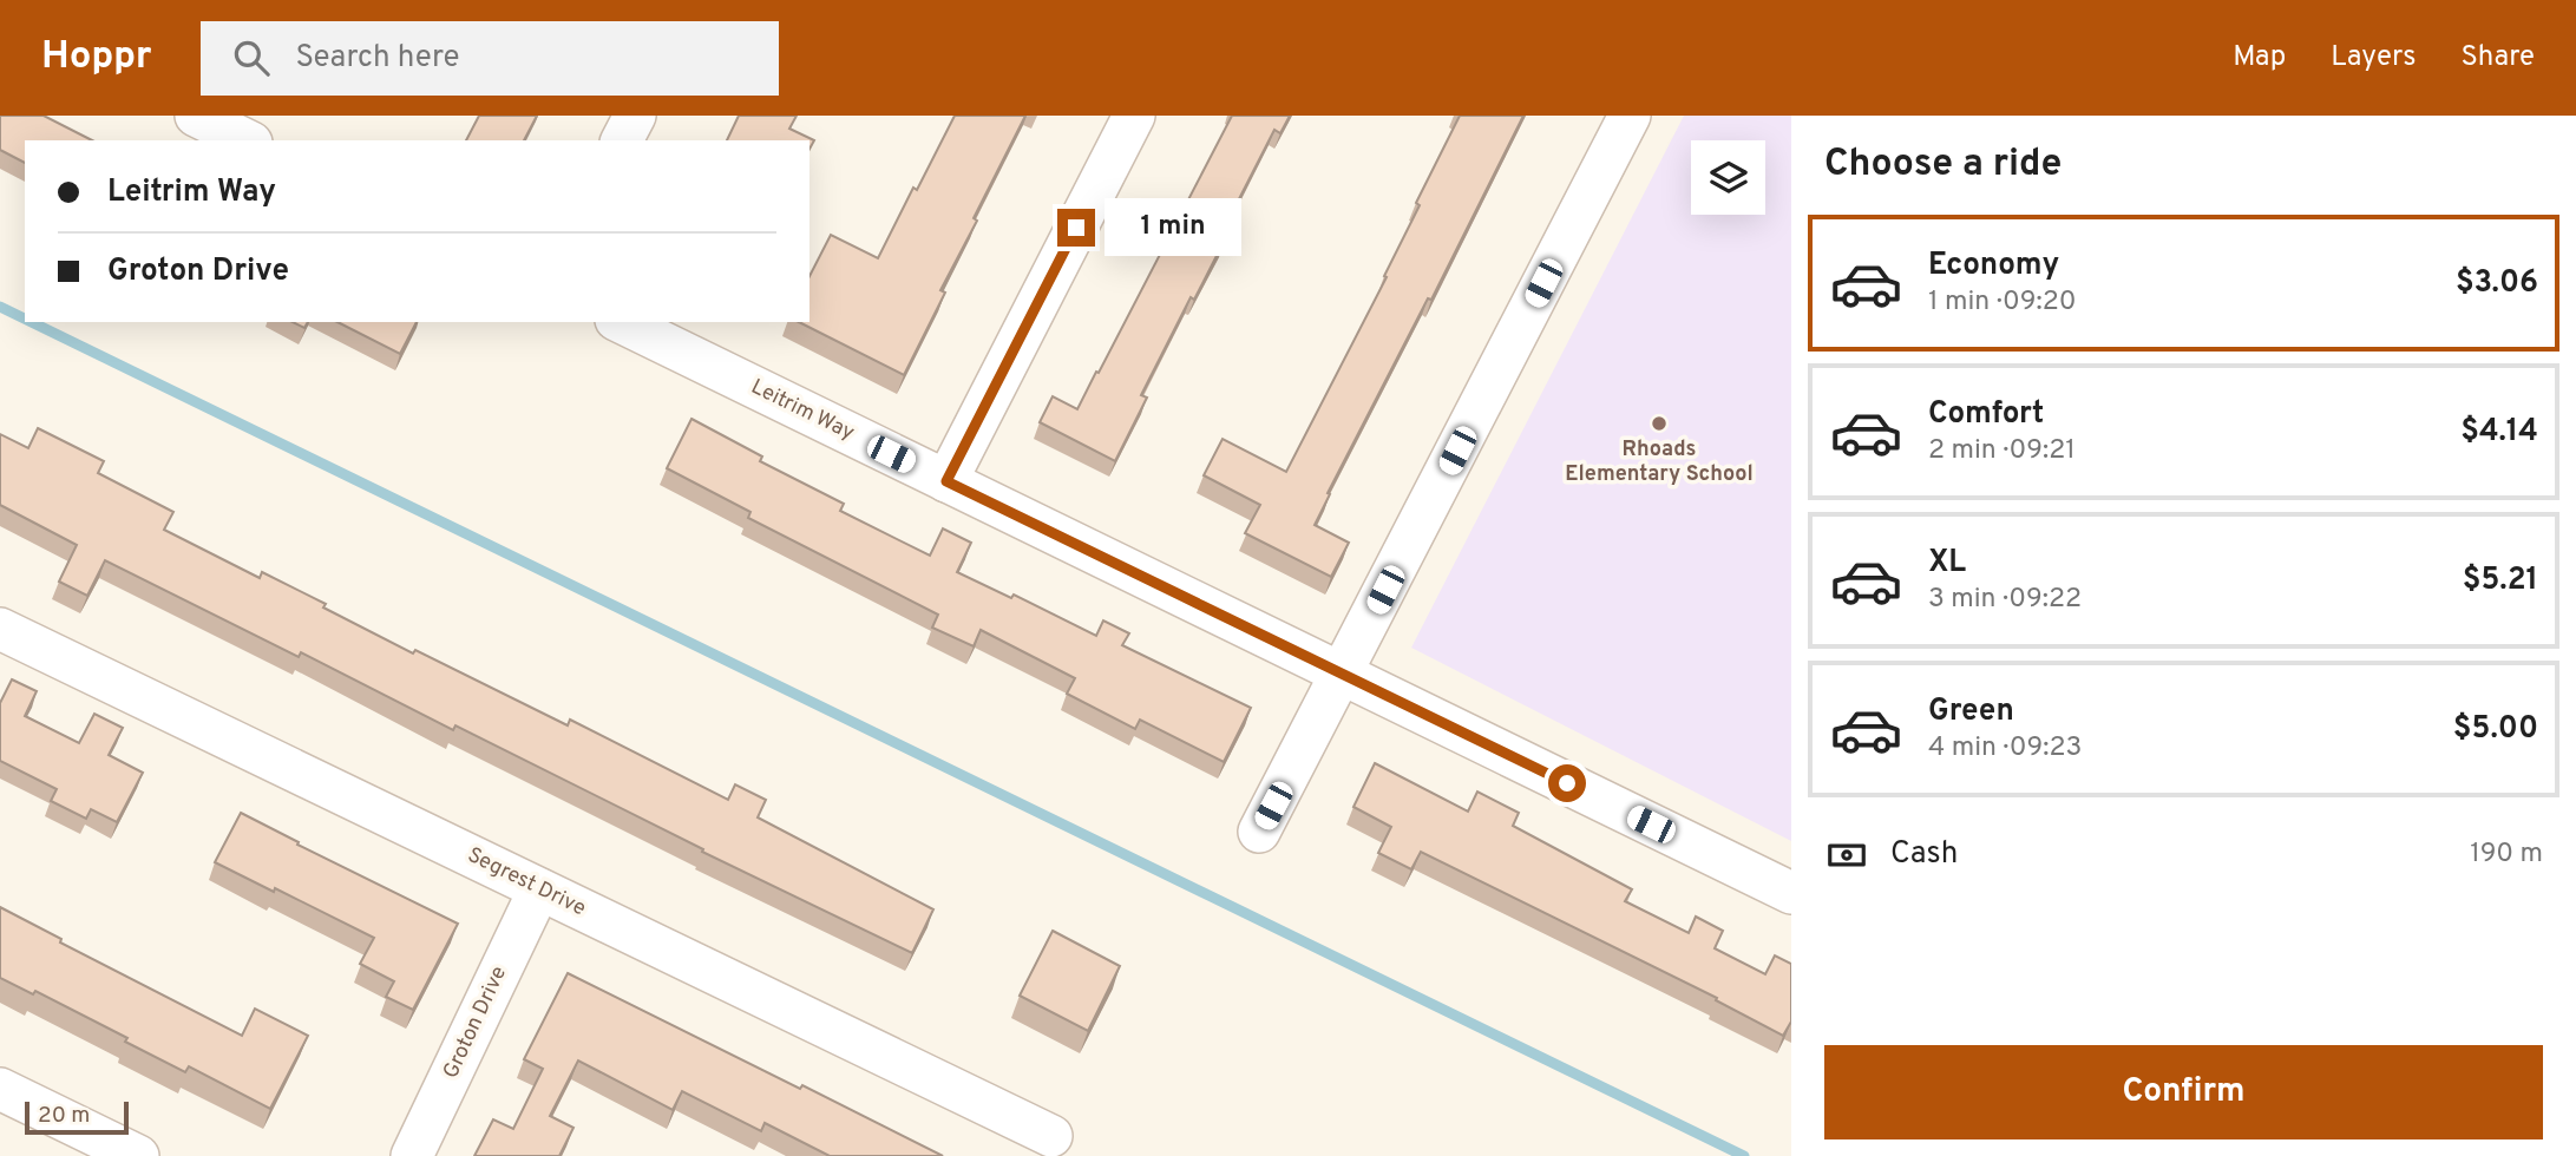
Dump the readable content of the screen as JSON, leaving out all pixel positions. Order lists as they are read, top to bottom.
{
  "streets": {
    "street": ["Leitrim Way", "Segrest Drive", "Groton Drive"]
  },
  "crossings": [
    ["Segrest Drive", "Groton Drive"]
  ],
  "places": ["Rhoads Elementary School"],
  "scale_bar": "20 m",
  "page": {
    "header": "Hoppr",
    "search": "Search here",
    "nav": ["Map", "Layers", "Share"],
    "heading": "Choose a ride",
    "banner": ["Leitrim Way", "Groton Drive"],
    "bubble": "1 min",
    "list": [
      {
        "name": "Economy",
        "note": "1 min · 09:20",
        "value": "$3.06"
      },
      {
        "name": "Comfort",
        "note": "2 min · 09:21",
        "value": "$4.14"
      },
      {
        "name": "XL",
        "note": "3 min · 09:22",
        "value": "$5.21"
      },
      {
        "name": "Green",
        "note": "4 min · 09:23",
        "value": "$5.00"
      }
    ],
    "pay": ["Cash", "190 m"],
    "buttons": "Confirm",
    "scale": "20 m"
  }
}
